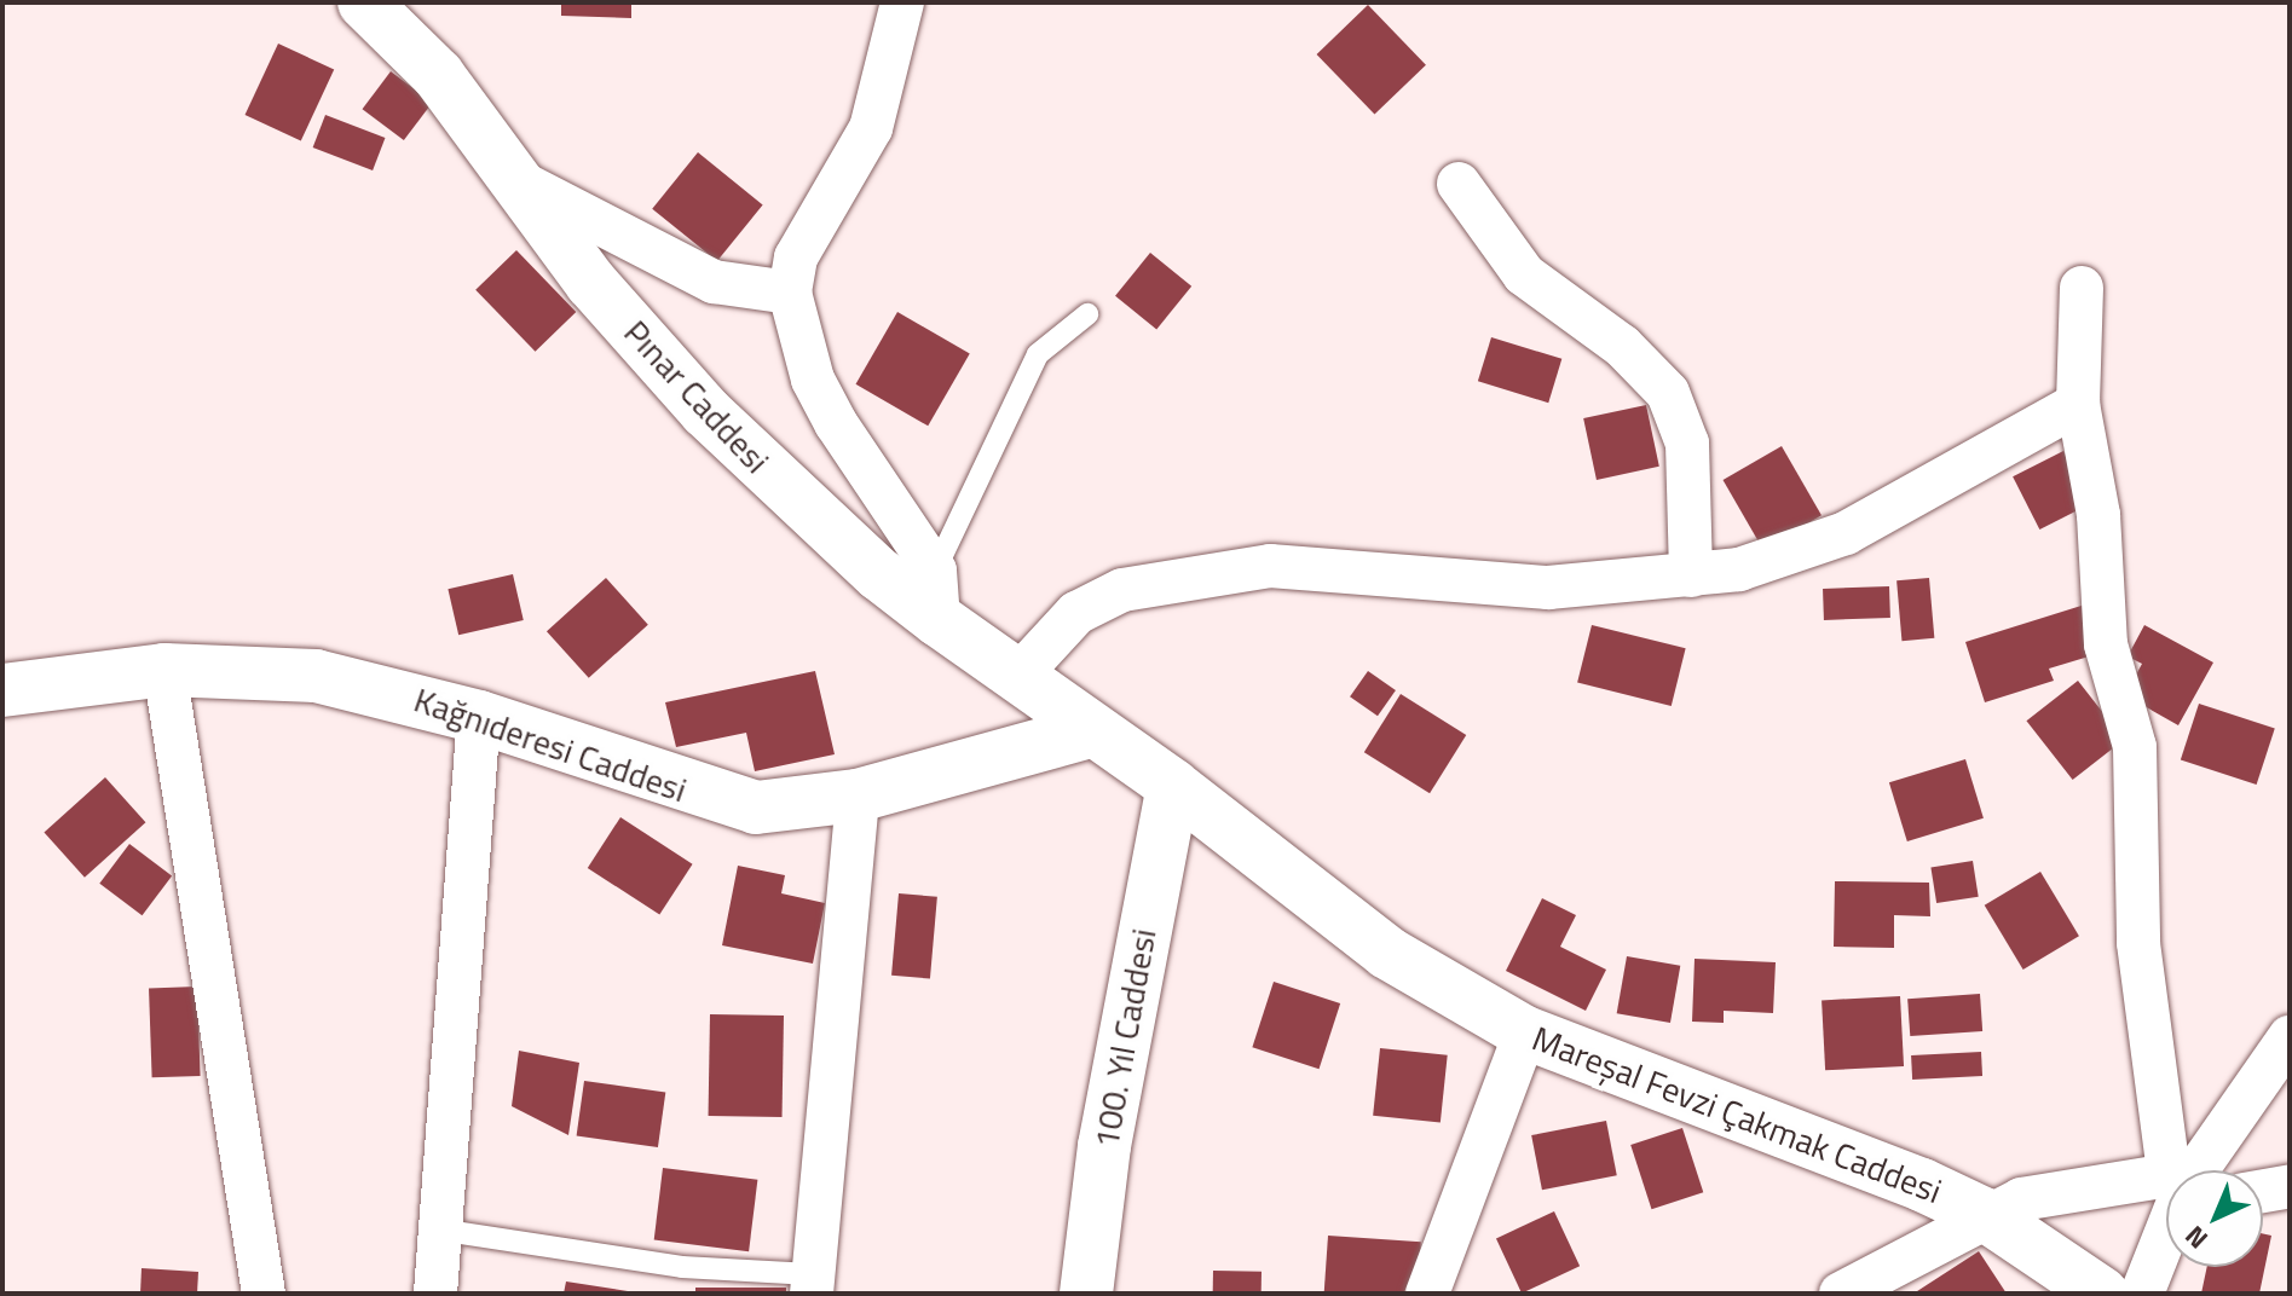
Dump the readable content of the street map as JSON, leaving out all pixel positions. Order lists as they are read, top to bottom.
{
  "streets": {
    "street": [
      "Pınar Caddesi",
      "Kağnıderesi Caddesi",
      "100. Yıl Caddesi",
      "Mareşal Fevzi Çakmak Caddesi"
    ]
  },
  "crossings": [
    ["Pınar Caddesi", "Kağnıderesi Caddesi"],
    ["Pınar Caddesi", "Mareşal Fevzi Çakmak Caddesi"],
    ["Kağnıderesi Caddesi", "Mareşal Fevzi Çakmak Caddesi"],
    ["100. Yıl Caddesi", "Mareşal Fevzi Çakmak Caddesi"]
  ],
  "north": "bottom left"
}
